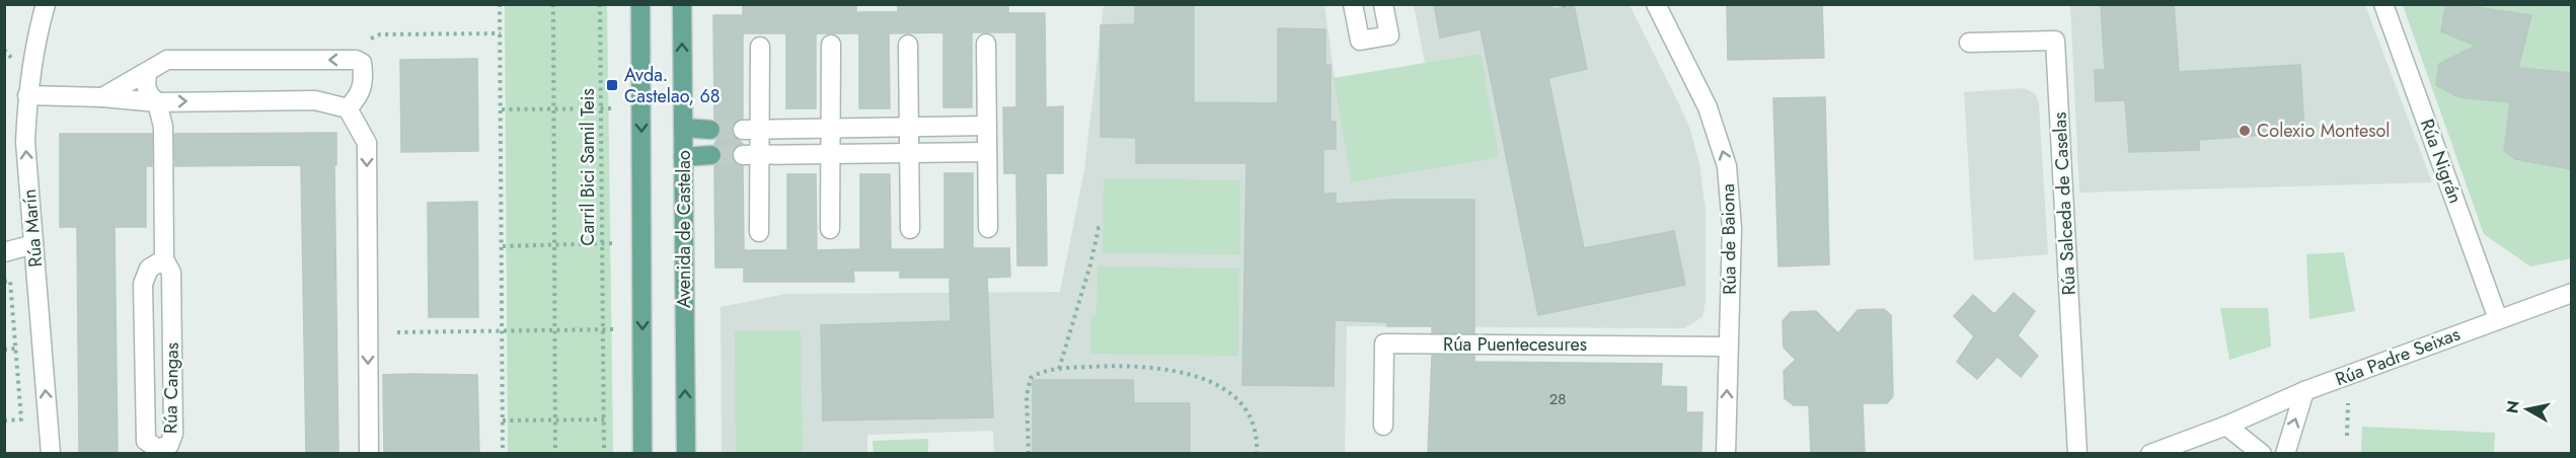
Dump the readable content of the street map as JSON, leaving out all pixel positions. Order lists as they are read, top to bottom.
{
  "streets": {
    "main road": ["Avenida de Castelao"],
    "street": [
      "Rúa Nigrán",
      "Rúa Salceda de Caselas",
      "Rúa Marín",
      "Rúa de Baiona",
      "Rúa Puentecesures",
      "Rúa Padre Seixas",
      "Rúa Cangas"
    ],
    "path": ["Carril Bici Samil Teis"]
  },
  "crossings": [
    ["Rúa Nigrán", "Rúa Padre Seixas"],
    ["Rúa de Baiona", "Rúa Puentecesures"]
  ],
  "one_way": ["Rúa Marín", "Rúa de Baiona"],
  "places": {
    "transit": ["Avda. Castelao, 68"],
    "other": ["Colexio Montesol"]
  },
  "house_numbers": ["28"],
  "north": "left"
}
